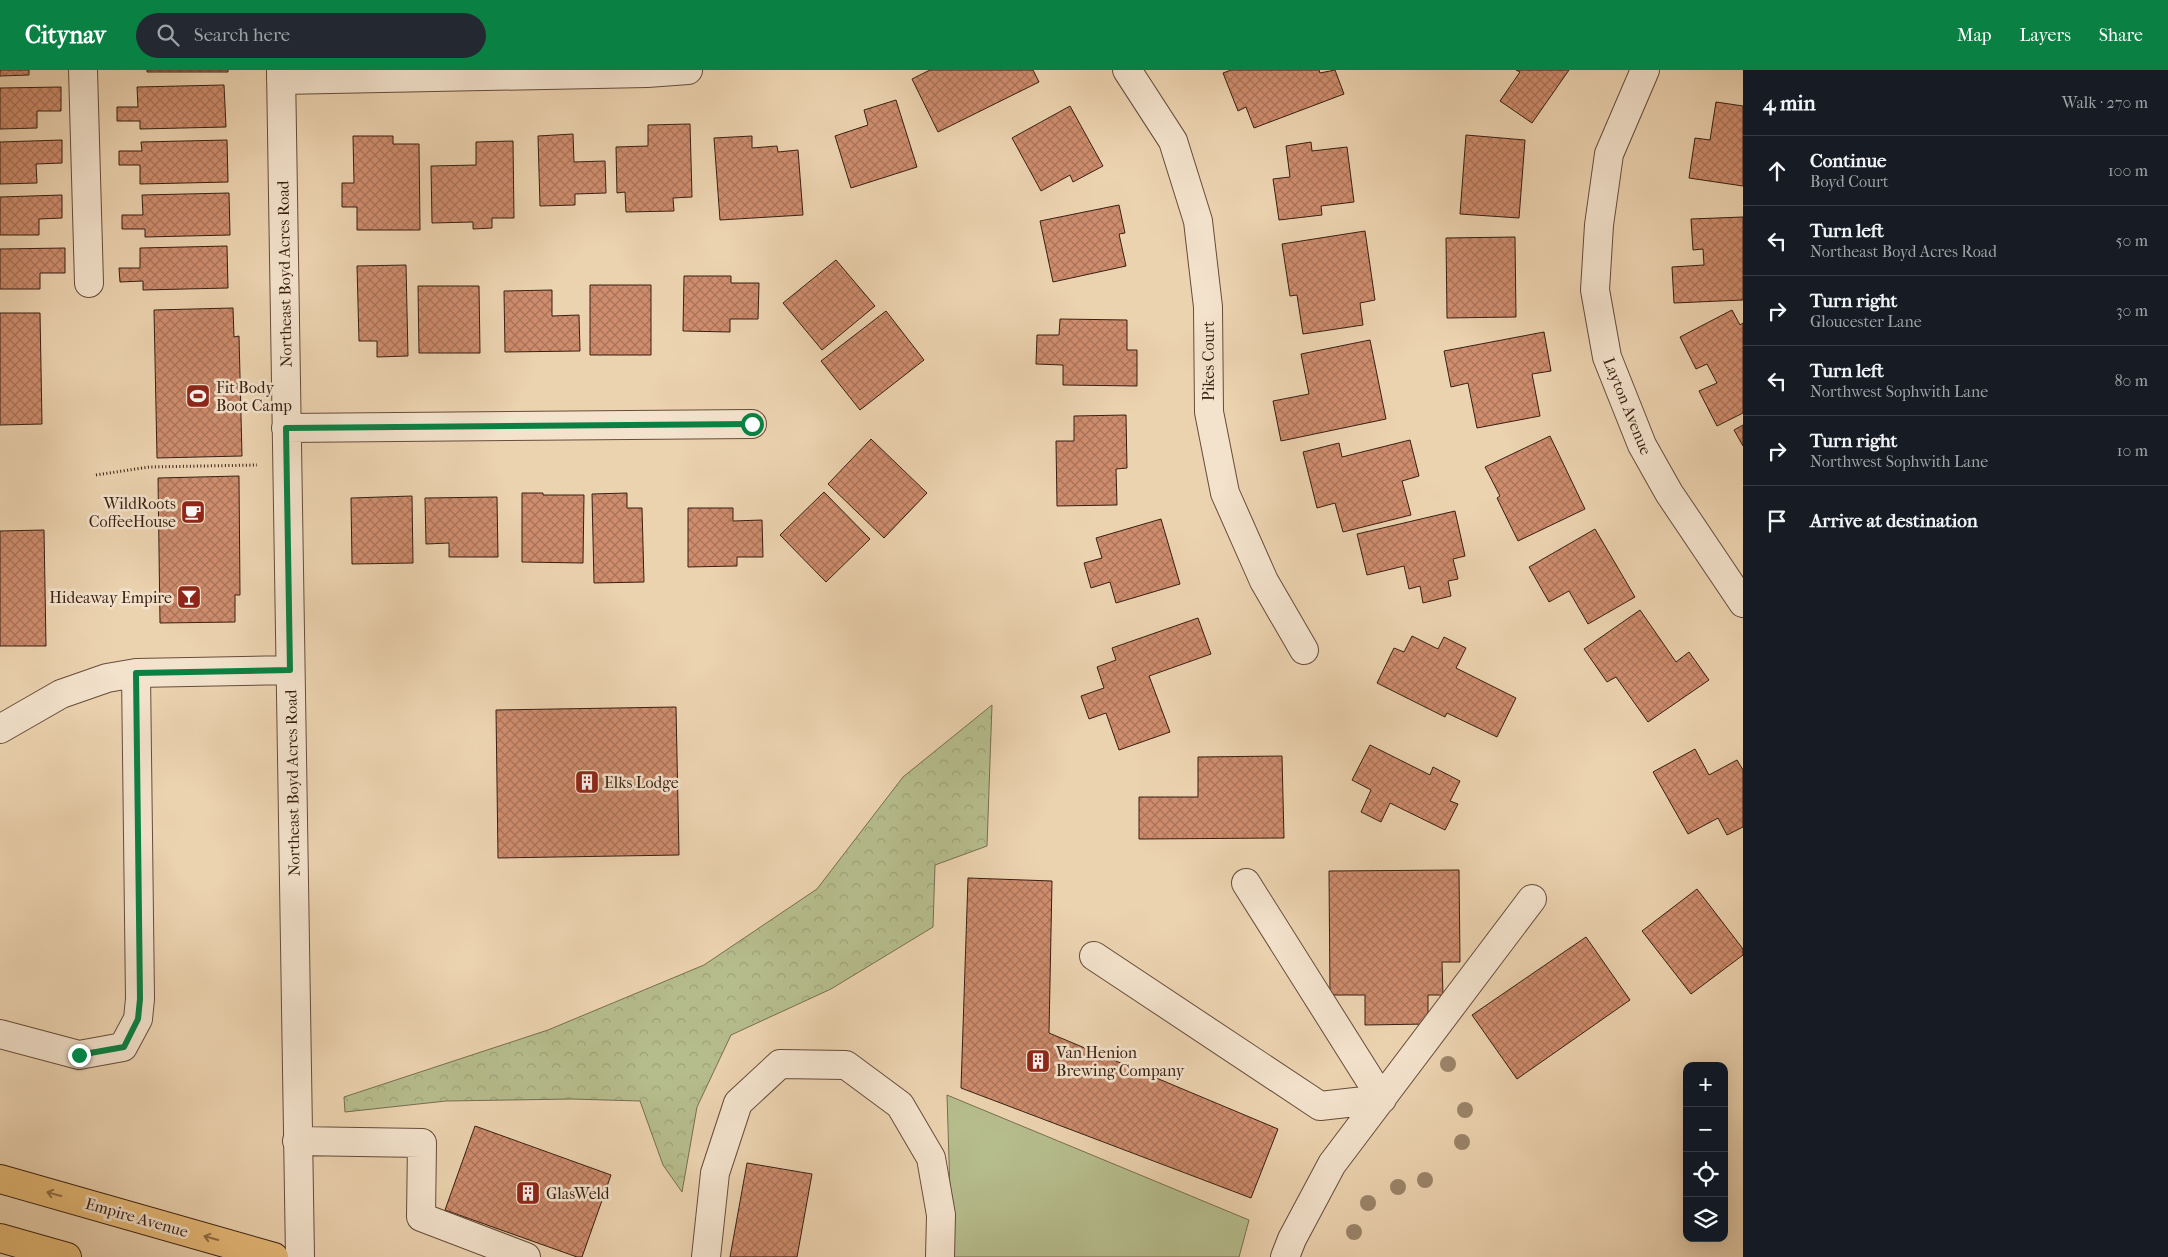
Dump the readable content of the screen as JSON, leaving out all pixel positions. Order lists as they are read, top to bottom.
{
  "streets": {
    "highway": ["Empire Avenue"],
    "street": ["Northeast Boyd Acres Road", "Pikes Court", "Layton Avenue"]
  },
  "one_way": ["Empire Avenue"],
  "places": {
    "sports": ["Fit Body Boot Camp"],
    "cafe": ["WildRoots CoffeeHouse"],
    "bar": ["Hideaway Empire"],
    "building": ["Elks Lodge", "Van Henion Brewing Company", "GlasWeld"]
  },
  "page": {
    "header": "Citynav",
    "search": "Search here",
    "nav": ["Map", "Layers", "Share"],
    "heading": ["4 min", "Walk · 270 m"],
    "list": [
      ["Continue", "Boyd Court", "100 m"],
      ["Turn left", "Northeast Boyd Acres Road", "50 m"],
      ["Turn right", "Gloucester Lane", "30 m"],
      ["Turn left", "Northwest Sophwith Lane", "80 m"],
      ["Turn right", "Northwest Sophwith Lane", "10 m"],
      "Arrive at destination"
    ],
    "map_buttons": ["+", "−"]
  }
}
